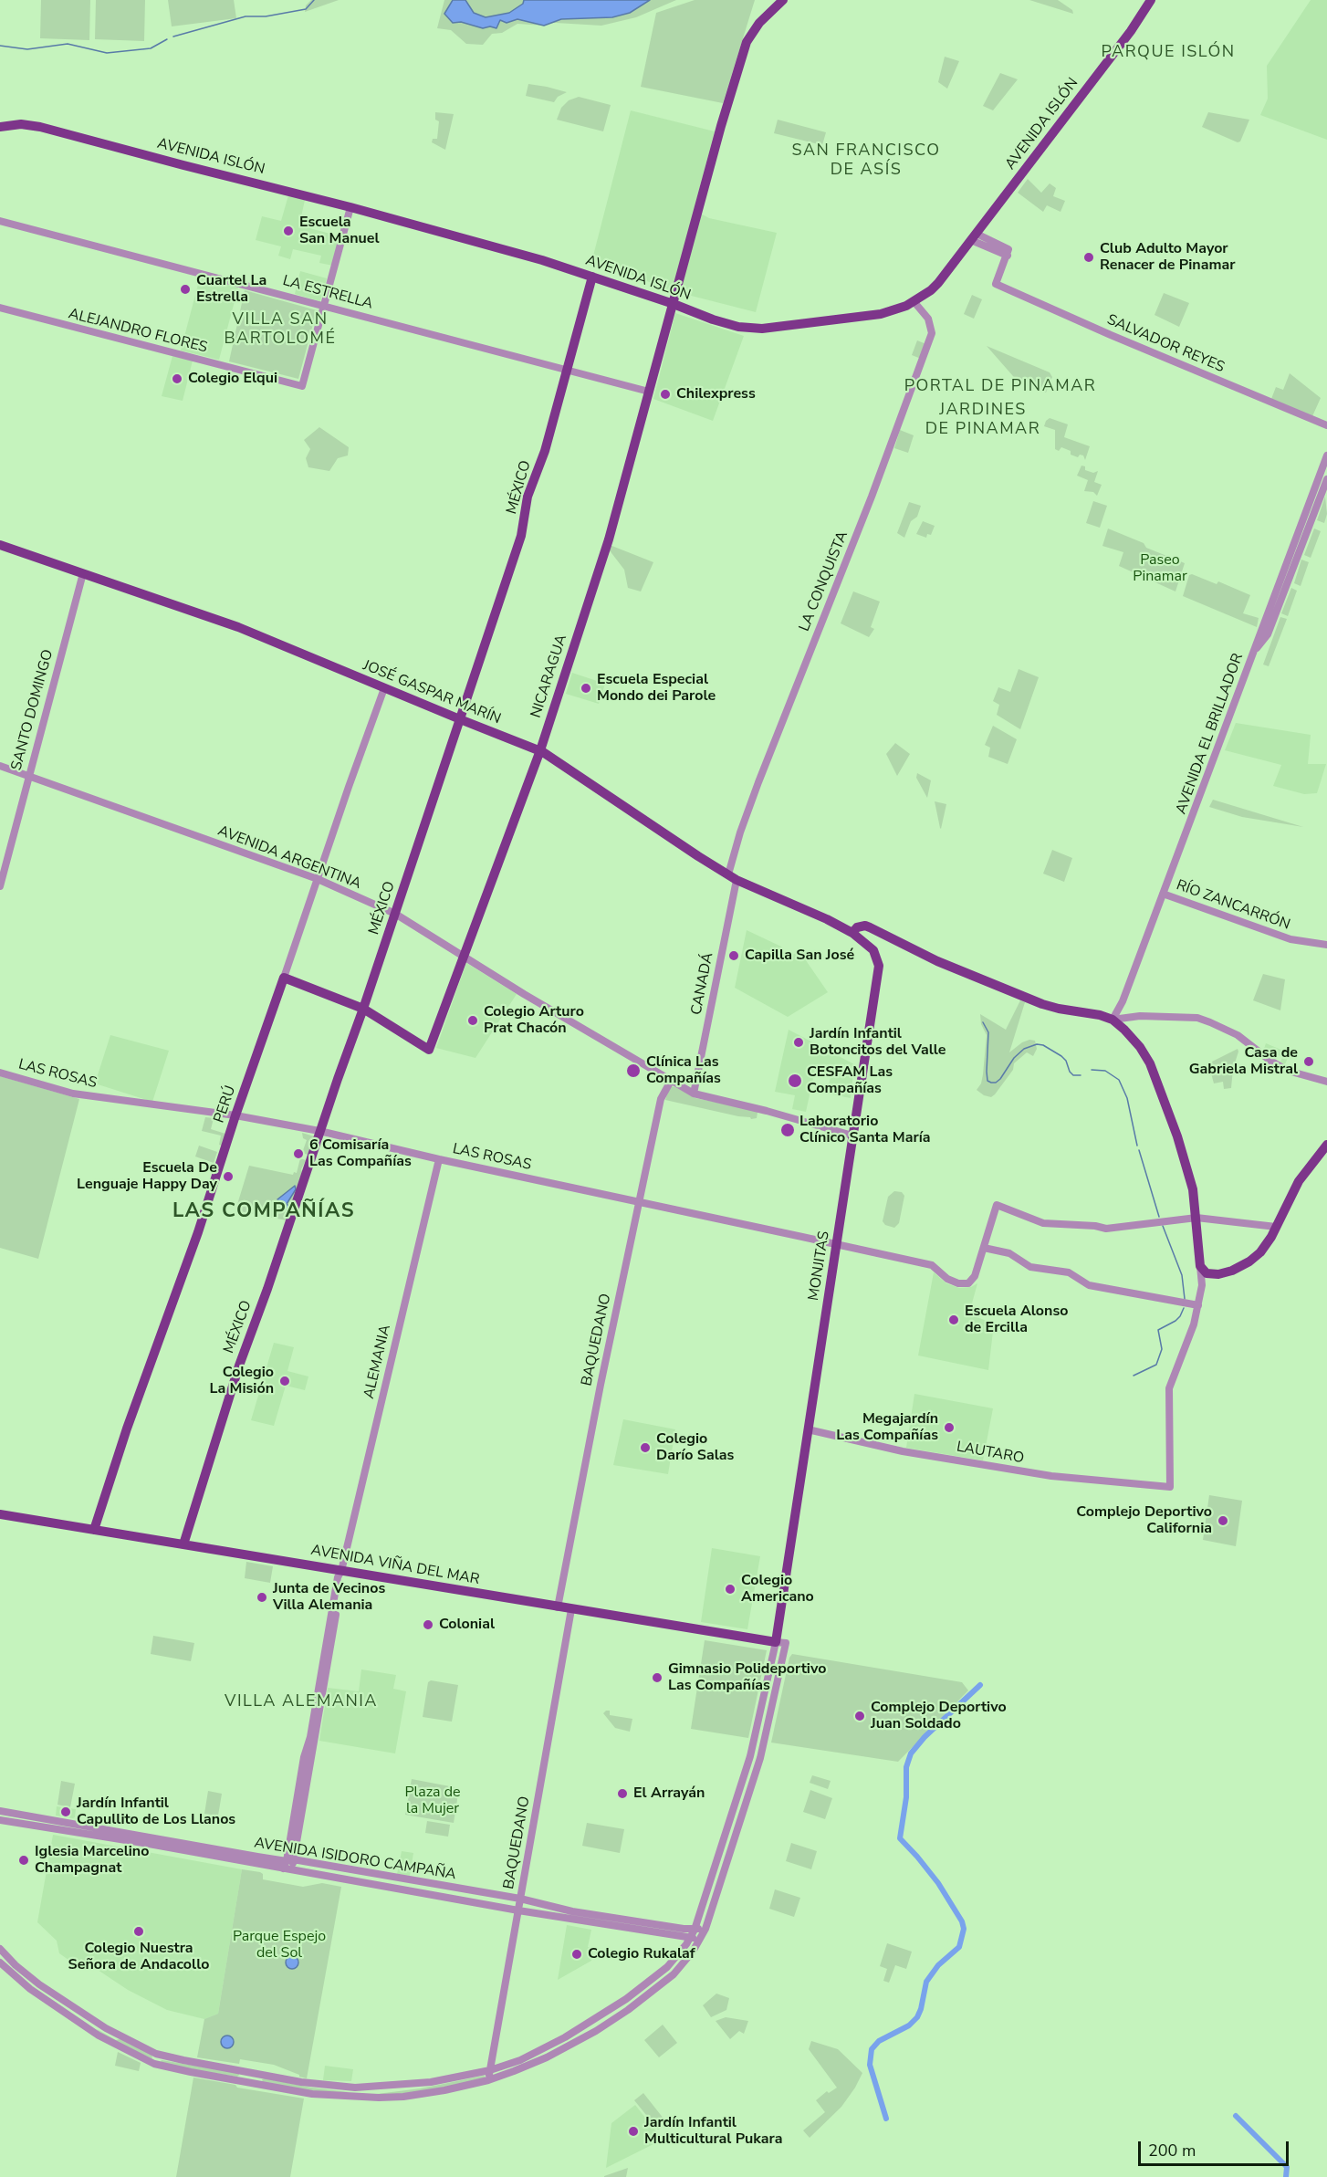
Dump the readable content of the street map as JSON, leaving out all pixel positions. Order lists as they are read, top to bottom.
{
  "streets": {
    "main road": [
      "AVENIDA ISLÓN",
      "MÉXICO",
      "NICARAGUA",
      "JOSÉ GASPAR MARÍN",
      "PERÚ",
      "MONJITAS",
      "AVENIDA VIÑA DEL MAR"
    ],
    "street": [
      "LA ESTRELLA",
      "ALEJANDRO FLORES",
      "SALVADOR REYES",
      "LA CONQUISTA",
      "SANTO DOMINGO",
      "AVENIDA EL BRILLADOR",
      "AVENIDA ARGENTINA",
      "RÍO ZANCARRÓN",
      "CANADÁ",
      "LAS ROSAS",
      "BAQUEDANO",
      "ALEMANIA",
      "LAUTARO",
      "AVENIDA ISIDORO CAMPAÑA"
    ]
  },
  "crossings": [
    ["AVENIDA ISLÓN", "SALVADOR REYES"],
    ["AVENIDA ISLÓN", "MÉXICO"],
    ["AVENIDA ISLÓN", "LA CONQUISTA"],
    ["AVENIDA ISLÓN", "NICARAGUA"],
    ["LA ESTRELLA", "ALEJANDRO FLORES"],
    ["LA ESTRELLA", "MÉXICO"],
    ["LA ESTRELLA", "NICARAGUA"],
    ["MÉXICO", "NICARAGUA"],
    ["MÉXICO", "JOSÉ GASPAR MARÍN"],
    ["MÉXICO", "AVENIDA ARGENTINA"],
    ["MÉXICO", "LAS ROSAS"],
    ["MÉXICO", "AVENIDA VIÑA DEL MAR"],
    ["LA CONQUISTA", "JOSÉ GASPAR MARÍN"],
    ["LA CONQUISTA", "CANADÁ"],
    ["NICARAGUA", "JOSÉ GASPAR MARÍN"],
    ["NICARAGUA", "AVENIDA ARGENTINA"],
    ["JOSÉ GASPAR MARÍN", "SANTO DOMINGO"],
    ["JOSÉ GASPAR MARÍN", "CANADÁ"],
    ["JOSÉ GASPAR MARÍN", "PERÚ"],
    ["JOSÉ GASPAR MARÍN", "MONJITAS"],
    ["SANTO DOMINGO", "AVENIDA ARGENTINA"],
    ["AVENIDA EL BRILLADOR", "RÍO ZANCARRÓN"],
    ["AVENIDA ARGENTINA", "CANADÁ"],
    ["AVENIDA ARGENTINA", "PERÚ"],
    ["AVENIDA ARGENTINA", "MONJITAS"],
    ["AVENIDA ARGENTINA", "BAQUEDANO"],
    ["LAS ROSAS", "PERÚ"],
    ["LAS ROSAS", "MONJITAS"],
    ["LAS ROSAS", "BAQUEDANO"],
    ["LAS ROSAS", "ALEMANIA"],
    ["PERÚ", "AVENIDA VIÑA DEL MAR"],
    ["MONJITAS", "LAUTARO"],
    ["MONJITAS", "AVENIDA VIÑA DEL MAR"],
    ["BAQUEDANO", "AVENIDA VIÑA DEL MAR"],
    ["BAQUEDANO", "AVENIDA ISIDORO CAMPAÑA"],
    ["ALEMANIA", "AVENIDA VIÑA DEL MAR"],
    ["ALEMANIA", "AVENIDA ISIDORO CAMPAÑA"]
  ],
  "districts": [
    "PARQUE ISLÓN",
    "SAN FRANCISCO DE ASÍS",
    "VILLA SAN BARTOLOMÉ",
    "PORTAL DE PINAMAR",
    "JARDINES DE PINAMAR",
    "LAS COMPAÑÍAS",
    "VILLA ALEMANIA"
  ],
  "parks": ["Paseo Pinamar", "Plaza de la Mujer", "Parque Espejo del Sol"],
  "places": [
    "Escuela San Manuel",
    "Club Adulto Mayor Renacer de Pinamar",
    "Cuartel La Estrella",
    "Colegio Elqui",
    "Chilexpress",
    "Escuela Especial Mondo dei Parole",
    "Capilla San José",
    "Colegio Arturo Prat Chacón",
    "Jardín Infantil Botoncitos del Valle",
    "Casa de Gabriela Mistral",
    "Clínica Las Compañías",
    "CESFAM Las Compañías",
    "Laboratorio Clínico Santa María",
    "6 Comisaría Las Compañías",
    "Escuela De Lenguaje Happy Day",
    "Escuela Alonso de Ercilla",
    "Colegio La Misión",
    "Megajardín Las Compañías",
    "Colegio Darío Salas",
    "Complejo Deportivo California",
    "Colegio Americano",
    "Junta de Vecinos Villa Alemania",
    "Colonial",
    "Gimnasio Polideportivo Las Compañías",
    "Complejo Deportivo Juan Soldado",
    "El Arrayán",
    "Jardín Infantil Capullito de Los Llanos",
    "Iglesia Marcelino Champagnat",
    "Colegio Nuestra Señora de Andacollo",
    "Colegio Rukalaf",
    "Jardín Infantil Multicultural Pukara"
  ],
  "scale_bar": "200 m"
}
